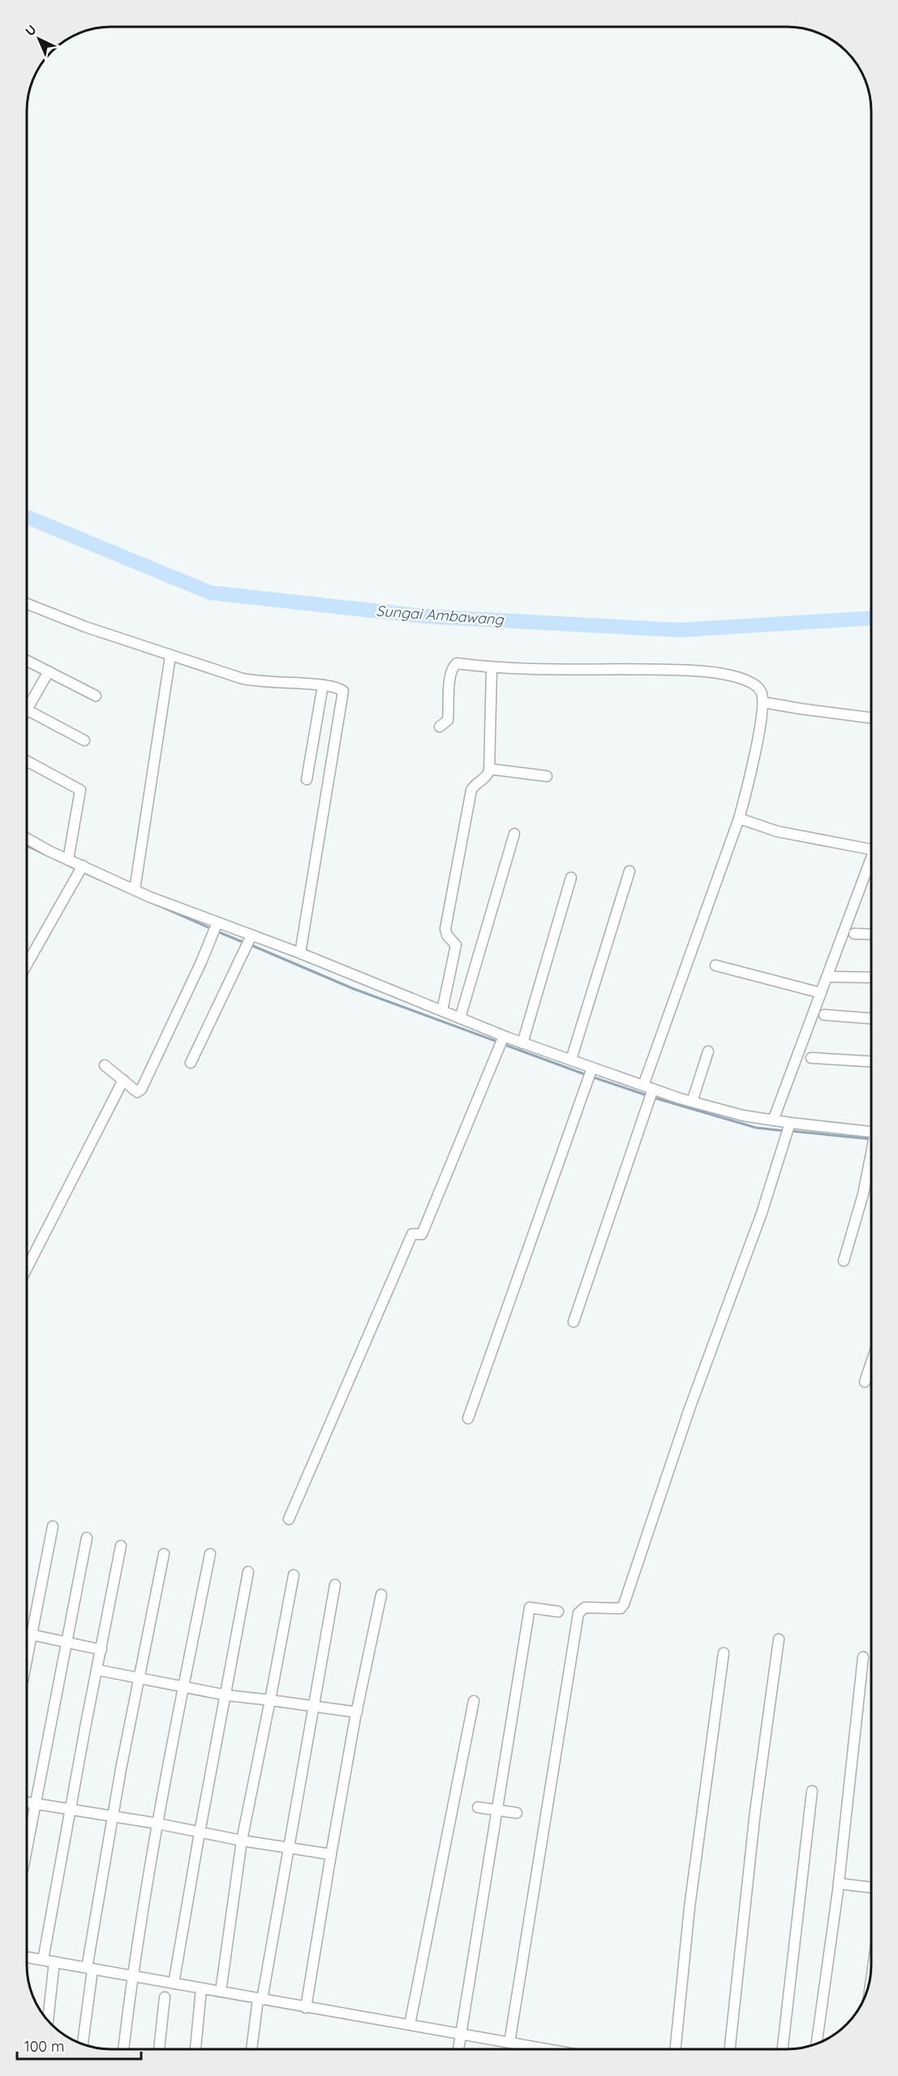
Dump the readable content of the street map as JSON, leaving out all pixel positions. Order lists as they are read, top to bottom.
{
  "water": ["Sungai Ambawang"],
  "scale_bar": "100 m",
  "north": "top left"
}
